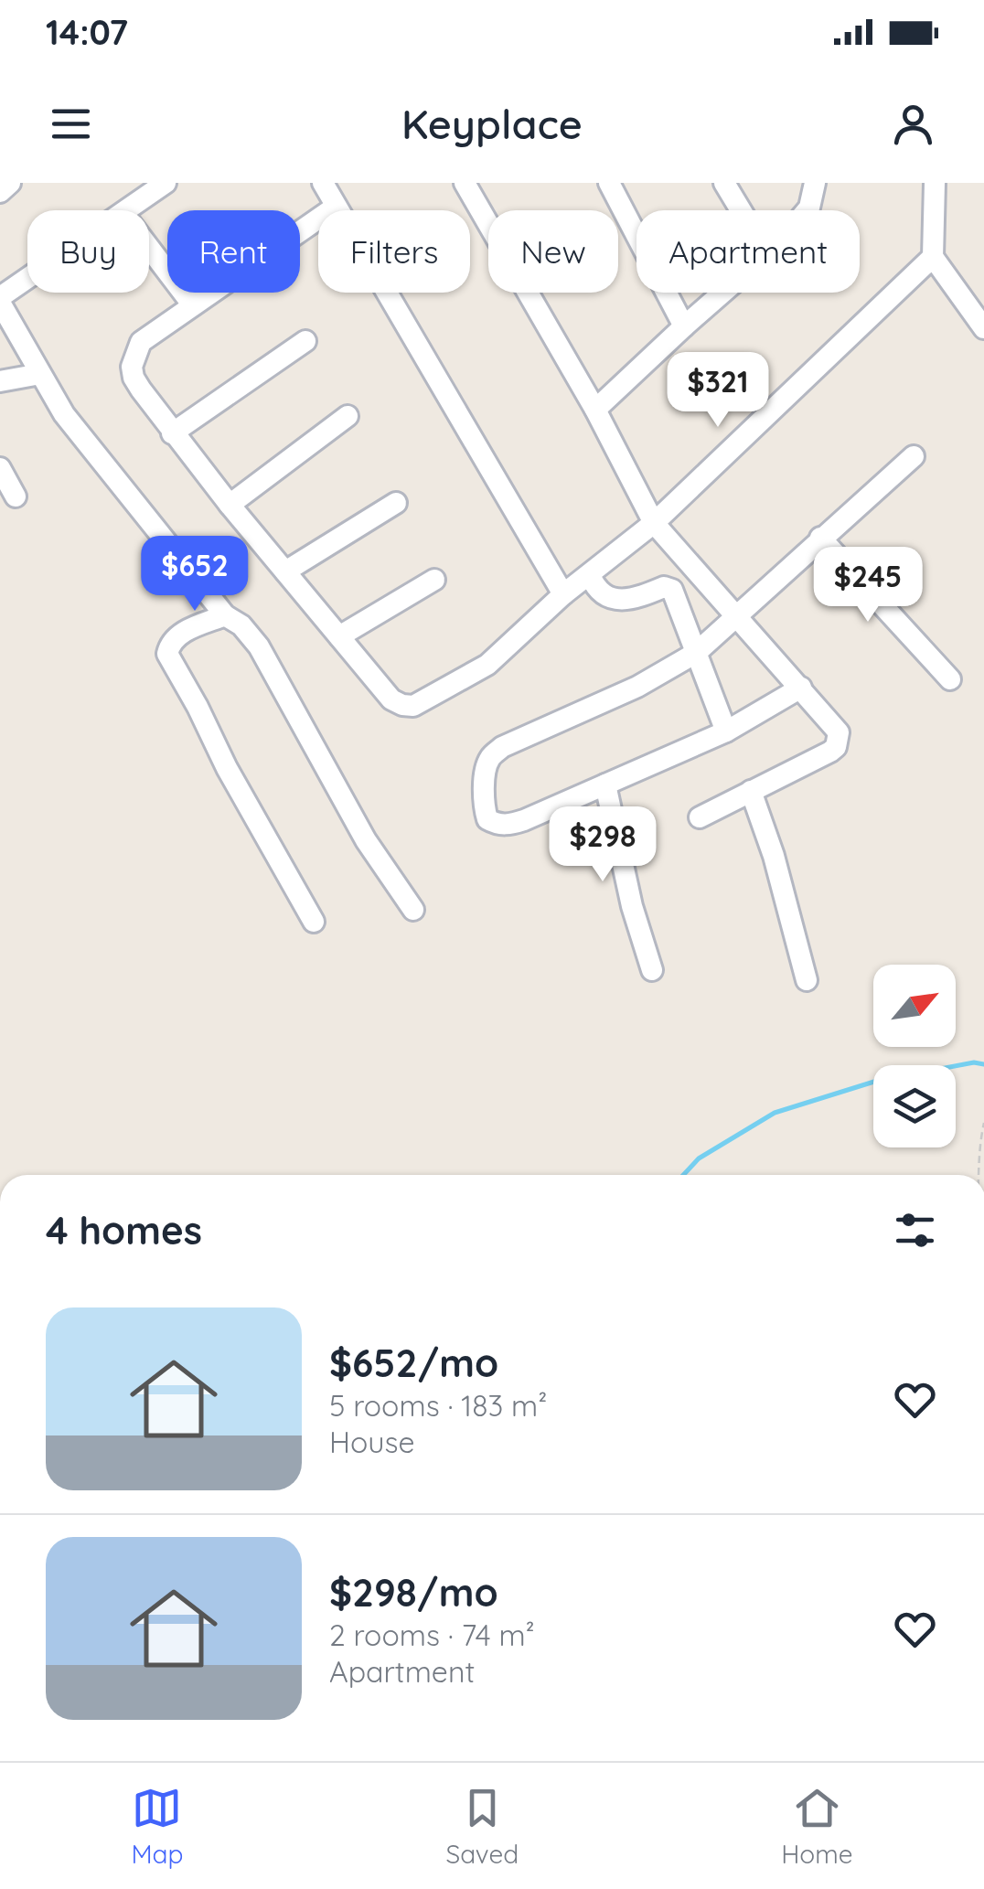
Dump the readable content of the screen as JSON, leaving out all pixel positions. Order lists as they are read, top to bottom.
{
  "north": "top right",
  "page": {
    "status": "14:07",
    "header": "Keyplace",
    "chip": [
      "Buy",
      "Rent",
      "Filters",
      "New",
      "Apartment"
    ],
    "price": [
      "$321",
      "$652",
      "$245",
      "$298"
    ],
    "heading": "4 homes",
    "list": [
      {
        "name": "$652/mo",
        "note": "5 rooms · 183 m² · House"
      },
      {
        "name": "$298/mo",
        "note": "2 rooms · 74 m² · Apartment"
      }
    ],
    "tabs": ["Map", "Saved", "Home"]
  }
}
